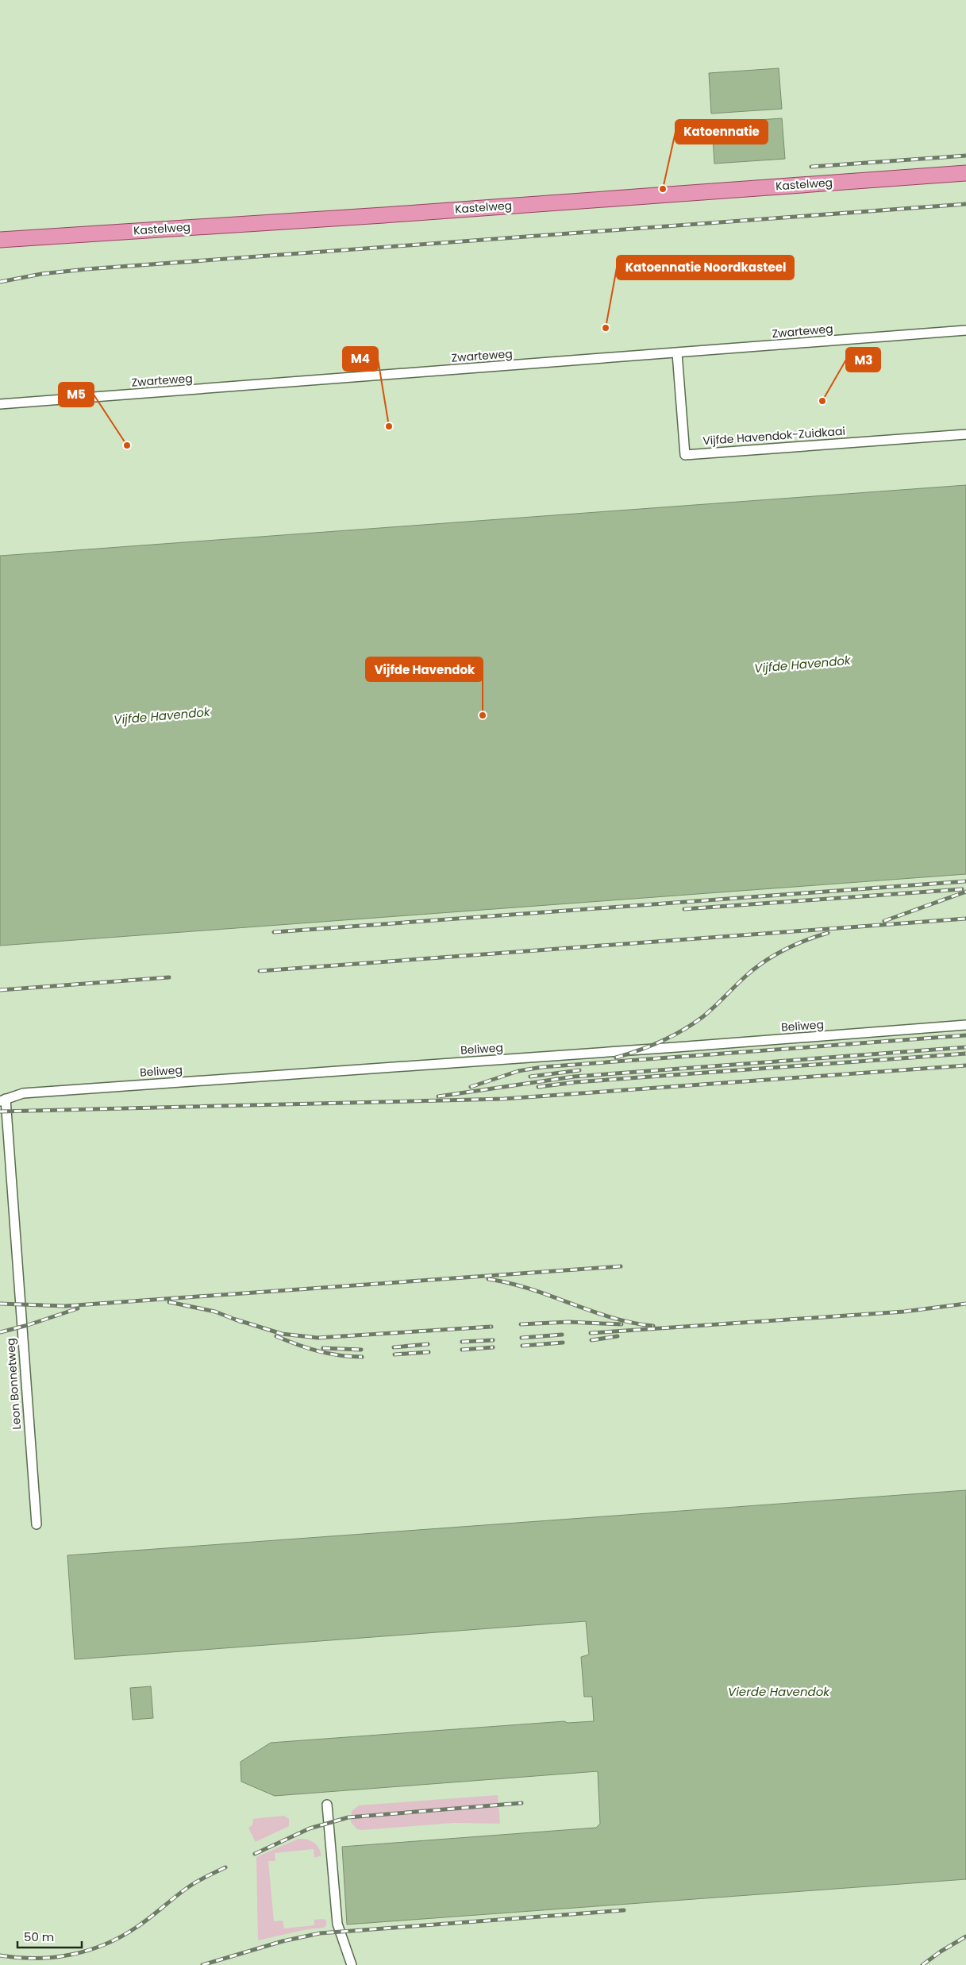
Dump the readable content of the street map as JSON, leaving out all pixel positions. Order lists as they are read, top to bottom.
{
  "streets": {
    "main road": ["Kastelweg"],
    "street": [
      "Zwarteweg",
      "Vijfde Havendok-Zuidkaai",
      "Beliweg",
      "Leon Bonnetweg"
    ]
  },
  "crossings": [
    ["Zwarteweg", "Vijfde Havendok-Zuidkaai"],
    ["Beliweg", "Leon Bonnetweg"]
  ],
  "water": ["Vijfde Havendok", "Vierde Havendok"],
  "places": [
    "Katoennatie",
    "Katoennatie Noordkasteel",
    "M3",
    "M4",
    "M5",
    "Vijfde Havendok"
  ],
  "scale_bar": "50 m"
}
